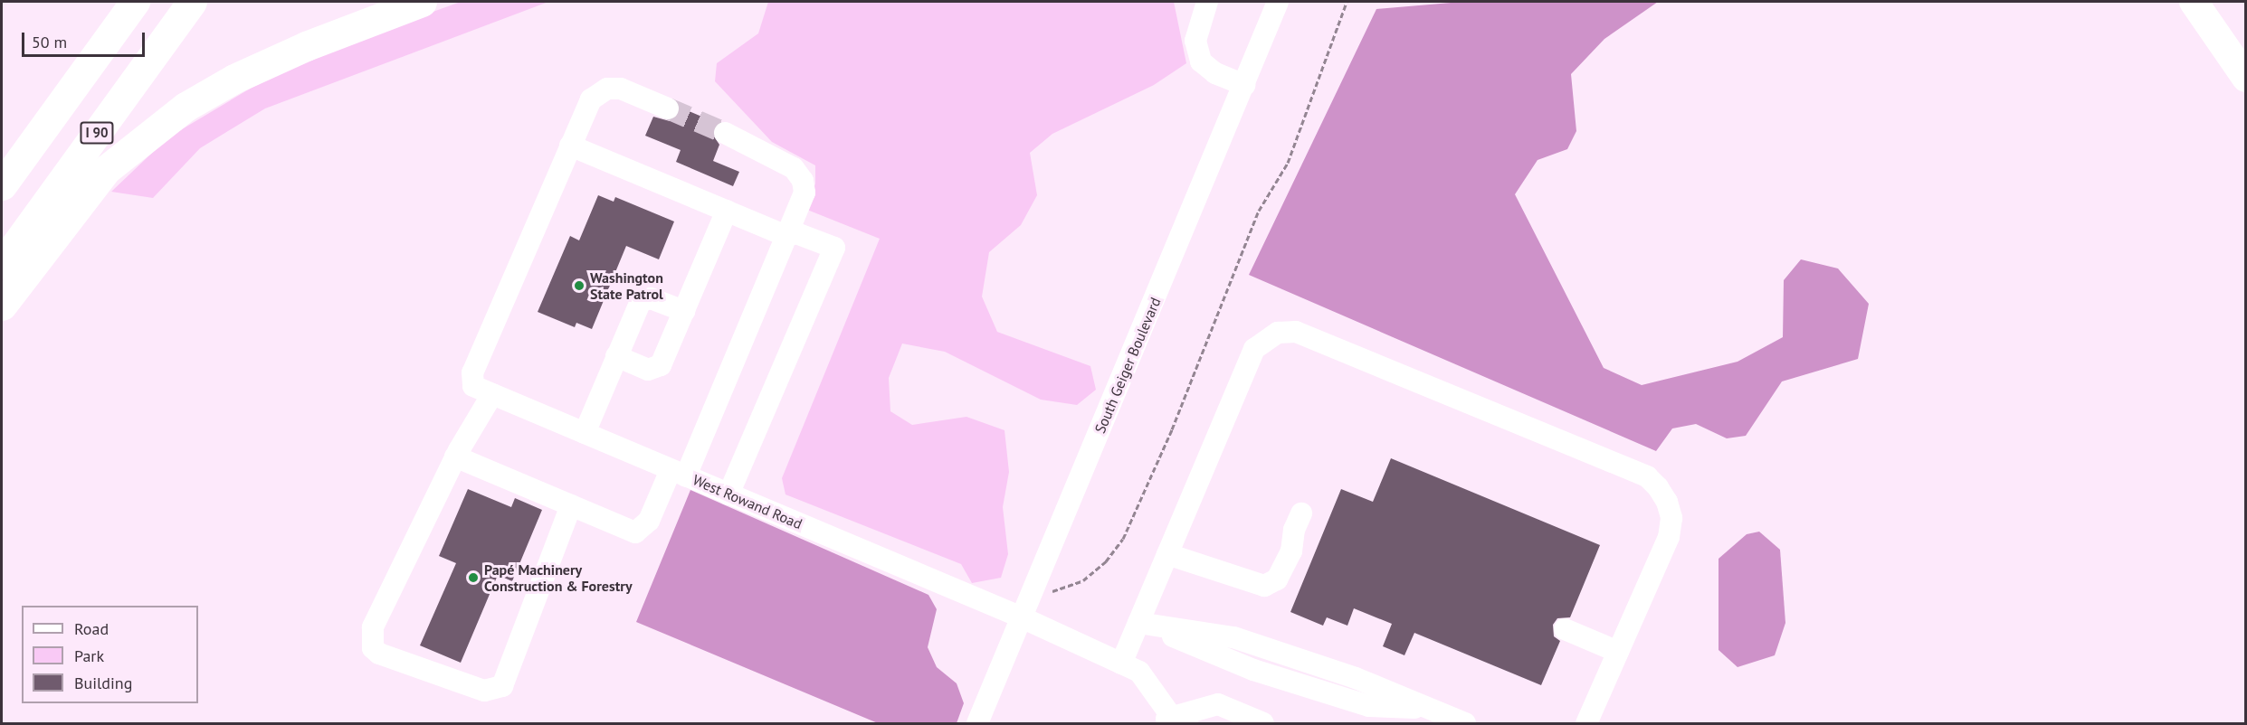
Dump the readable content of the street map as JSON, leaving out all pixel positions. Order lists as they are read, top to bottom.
{
  "streets": {
    "highway": ["I 90"],
    "street": ["South Geiger Boulevard", "West Rowand Road"]
  },
  "crossings": [
    ["South Geiger Boulevard", "West Rowand Road"]
  ],
  "places": ["Washington State Patrol", "Papé Machinery Construction & Forestry"],
  "legend": ["Road", "Park", "Building"],
  "scale_bar": "50 m"
}
